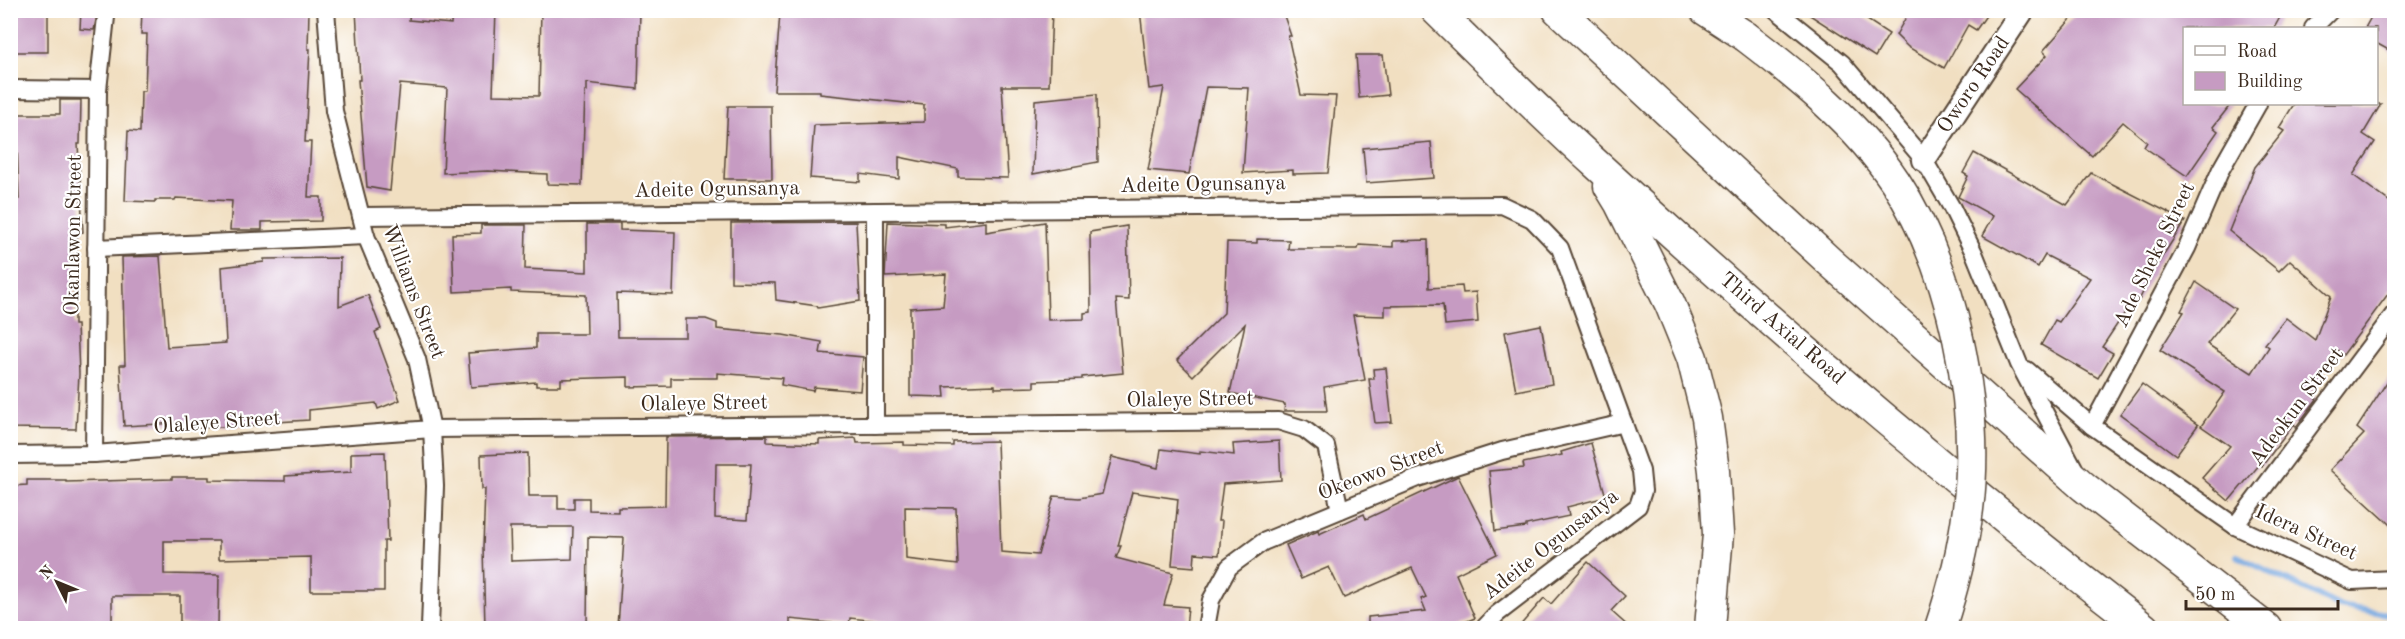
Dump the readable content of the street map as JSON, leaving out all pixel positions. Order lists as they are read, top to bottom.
{
  "streets": {
    "highway": ["Third Axial Road"],
    "street": [
      "Oworo Road",
      "Adeite Ogunsanya",
      "Okanlawon Street",
      "Ade Sheke Street",
      "Williams Street",
      "Olaleye Street",
      "Adeokun Street",
      "Okeowo Street",
      "Idera Street"
    ]
  },
  "crossings": [
    ["Adeite Ogunsanya", "Williams Street"],
    ["Adeite Ogunsanya", "Okeowo Street"],
    ["Okanlawon Street", "Olaleye Street"],
    ["Ade Sheke Street", "Idera Street"],
    ["Williams Street", "Olaleye Street"],
    ["Olaleye Street", "Okeowo Street"],
    ["Adeokun Street", "Idera Street"]
  ],
  "legend": ["Road", "Building"],
  "scale_bar": "50 m",
  "north": "top left"
}
